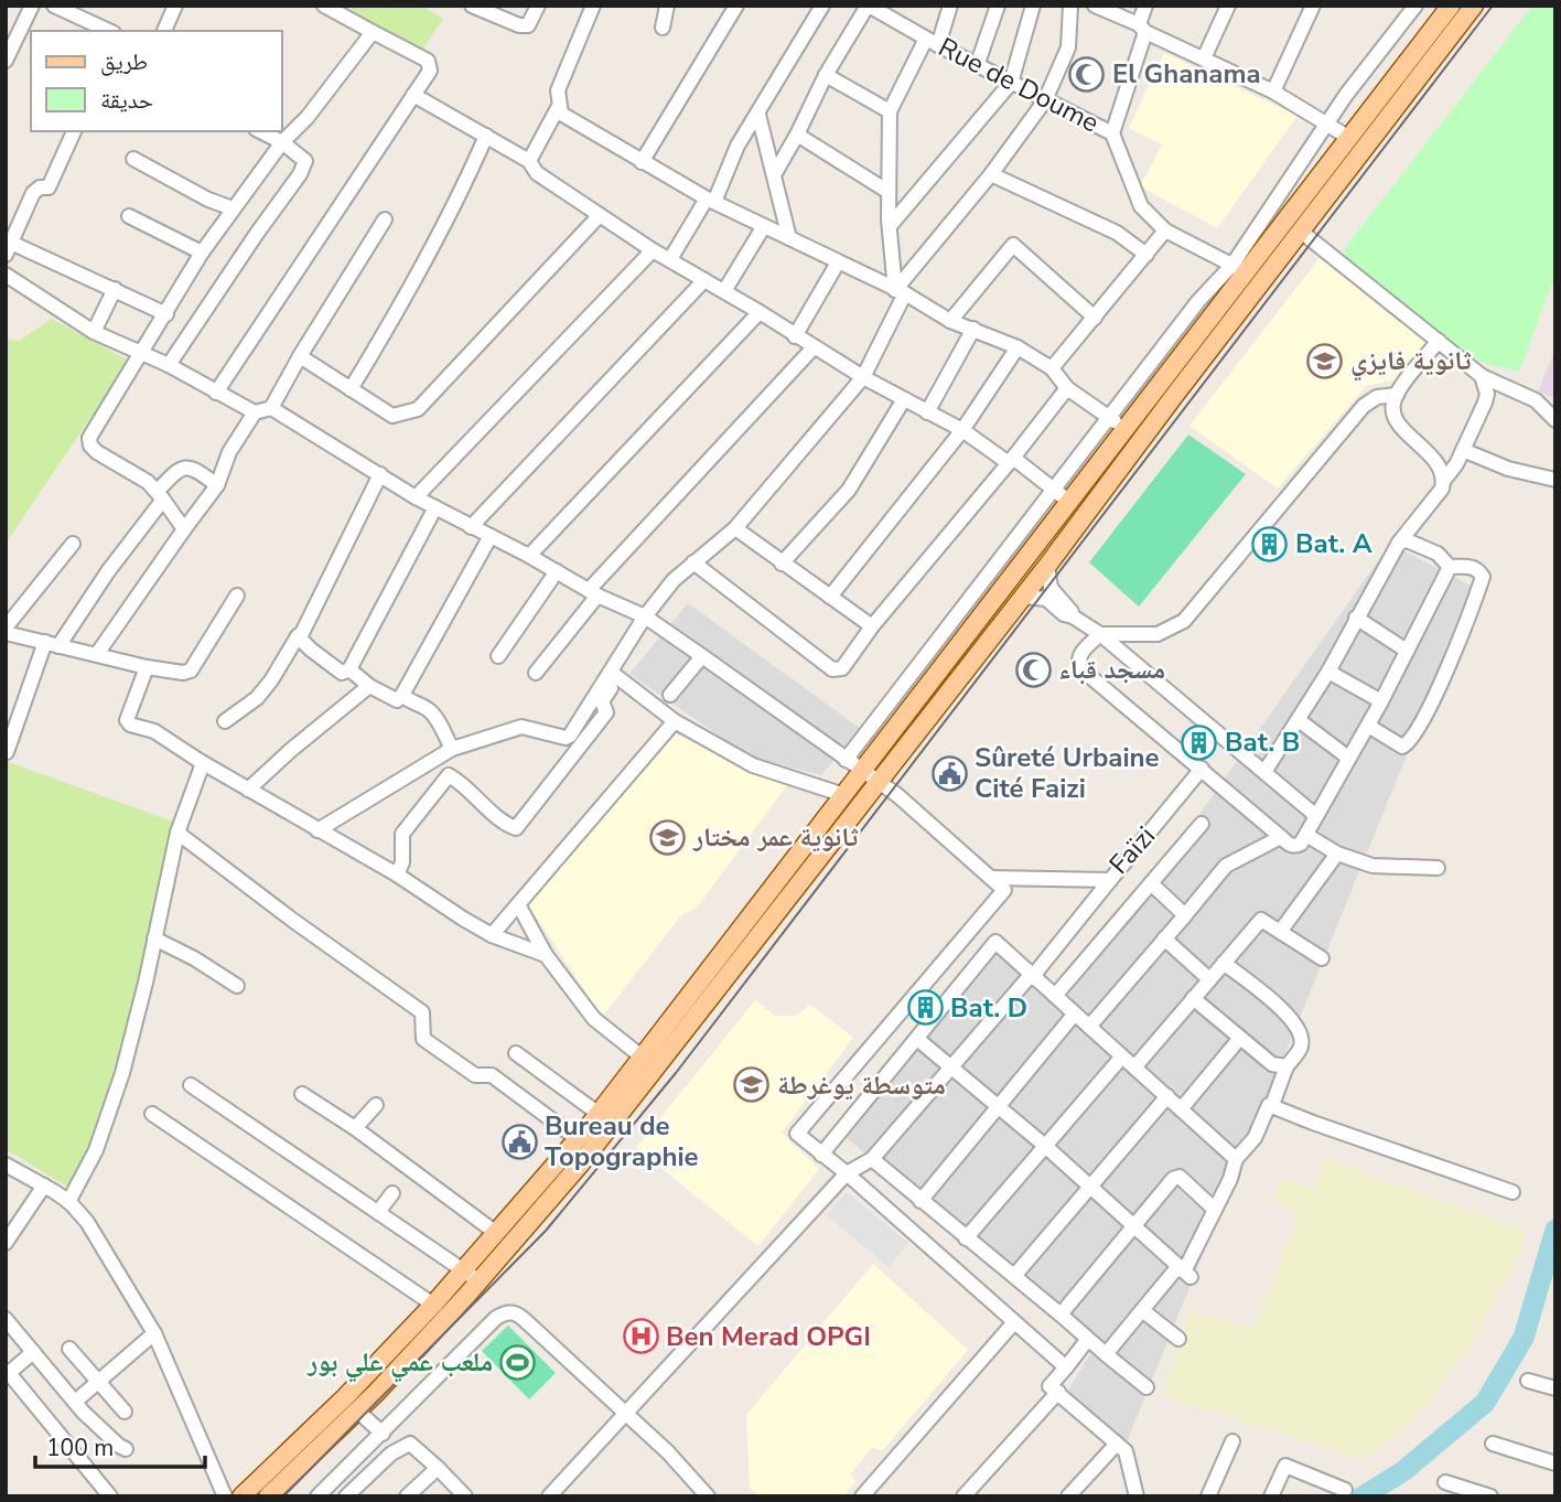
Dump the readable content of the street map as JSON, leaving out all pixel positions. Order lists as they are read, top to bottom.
{
  "streets": {
    "street": ["Rue de Doume", "Faïzi"]
  },
  "places": {
    "mosque": ["El Ghanama", "مسجد قباء"],
    "school or university": ["ثانوية فايزي", "ثانوية عمر مختار", "متوسطة يوغرطة"],
    "building": ["Bat. A", "Bat. B", "Bat. D"],
    "public building": ["Sûreté Urbaine Cité Faizi", "Bureau de Topographie"],
    "hospital": ["Ben Merad OPGI"],
    "sports": ["ملعب عمي علي بور"]
  },
  "legend": ["طريق", "حديقة"],
  "scale_bar": "100 m"
}
